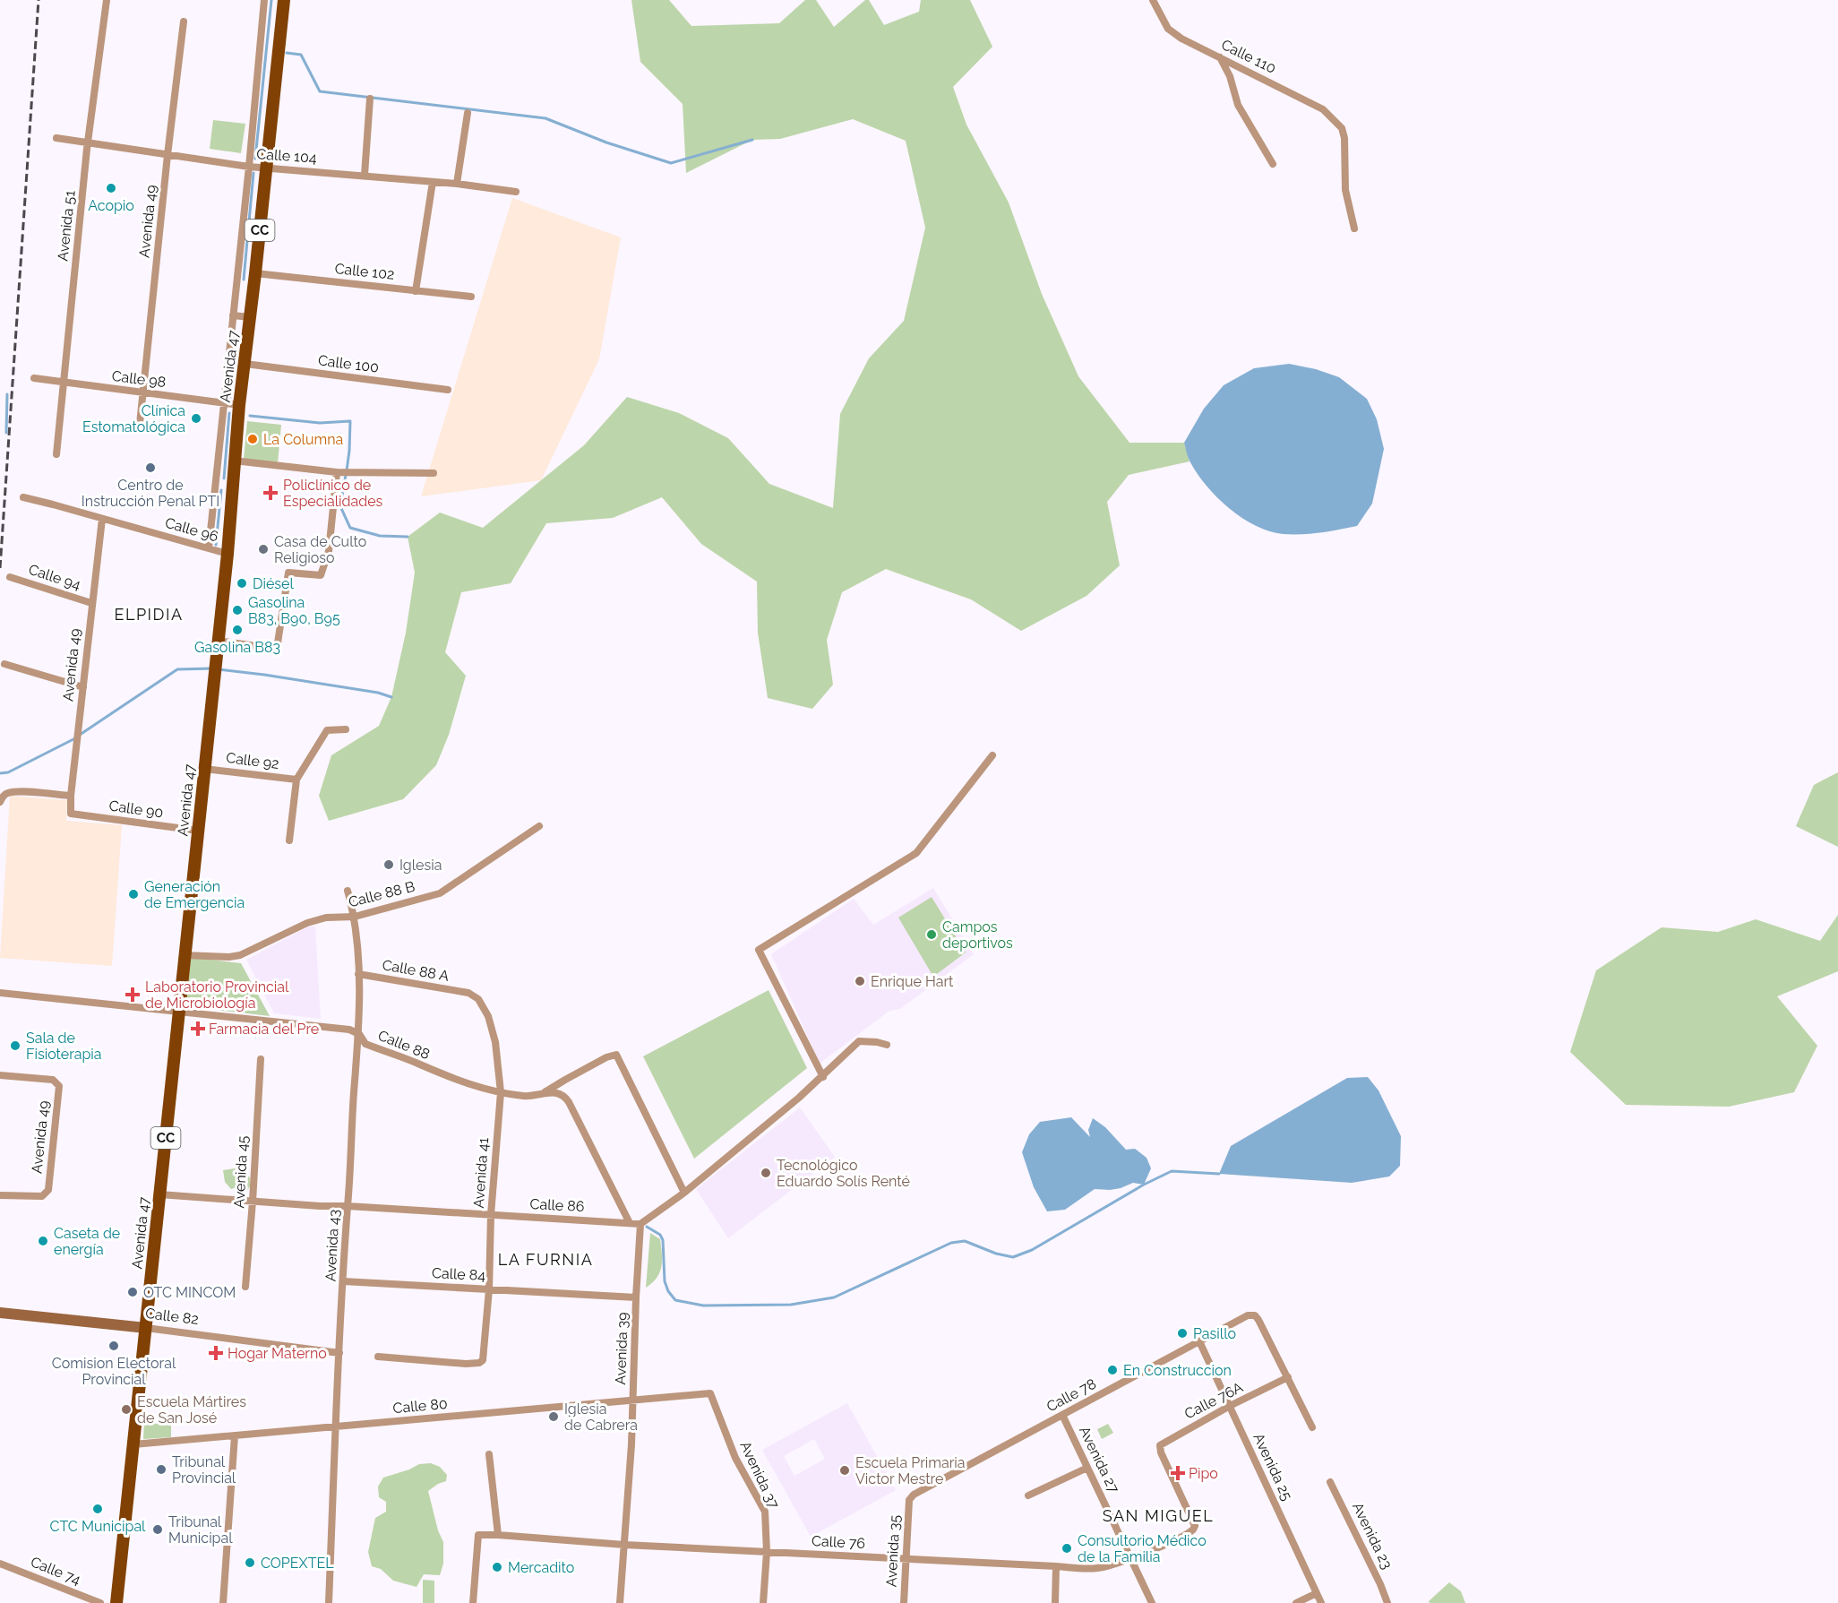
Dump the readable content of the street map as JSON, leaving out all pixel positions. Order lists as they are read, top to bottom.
{
  "streets": {
    "main road": ["CC", "Avenida 47"],
    "street": [
      "Calle 110",
      "Calle 104",
      "Avenida 49",
      "Avenida 51",
      "Calle 102",
      "Calle 100",
      "Calle 98",
      "Calle 96",
      "Calle 94",
      "Calle 92",
      "Calle 90",
      "Calle 88 B",
      "Calle 88 A",
      "Calle 88",
      "Avenida 45",
      "Avenida 41",
      "Calle 86",
      "Avenida 43",
      "Calle 84",
      "Calle 82",
      "Avenida 39",
      "Calle 78",
      "Calle 76A",
      "Calle 80",
      "Avenida 27",
      "Avenida 25",
      "Avenida 37",
      "Avenida 23",
      "Calle 76",
      "Avenida 35",
      "Calle 74"
    ]
  },
  "crossings": [
    ["Calle 104", "Avenida 49"],
    ["Calle 104", "Avenida 51"],
    ["Calle 104", "Avenida 47"],
    ["Avenida 49", "Calle 98"],
    ["Avenida 49", "Calle 96"],
    ["Avenida 49", "Calle 94"],
    ["Avenida 49", "Calle 90"],
    ["Avenida 51", "Calle 98"],
    ["Calle 102", "Avenida 47"],
    ["Calle 100", "Avenida 47"],
    ["Avenida 47", "Calle 98"],
    ["Avenida 47", "Calle 96"],
    ["Avenida 47", "Calle 92"],
    ["Avenida 47", "Calle 90"],
    ["Avenida 47", "Calle 88 B"],
    ["Avenida 47", "Calle 88"],
    ["Avenida 47", "Calle 86"],
    ["Avenida 47", "Calle 82"],
    ["Avenida 47", "Calle 80"],
    ["Calle 88 B", "Avenida 43"],
    ["Calle 88 A", "Avenida 41"],
    ["Calle 88 A", "Avenida 43"],
    ["Calle 88", "Avenida 41"],
    ["Calle 88", "Calle 86"],
    ["Calle 88", "Avenida 43"],
    ["Avenida 45", "Calle 86"],
    ["Avenida 41", "Calle 86"],
    ["Avenida 41", "Calle 84"],
    ["Calle 86", "Avenida 43"],
    ["Calle 86", "Avenida 39"],
    ["Avenida 43", "Calle 84"],
    ["Avenida 43", "Calle 82"],
    ["Avenida 43", "Calle 80"],
    ["Calle 84", "Avenida 39"],
    ["Avenida 39", "Calle 80"],
    ["Avenida 39", "Calle 76"],
    ["Calle 78", "Calle 76A"],
    ["Calle 78", "Avenida 27"],
    ["Calle 78", "Avenida 25"],
    ["Calle 78", "Avenida 35"],
    ["Calle 76A", "Avenida 25"],
    ["Calle 76A", "Calle 76"],
    ["Calle 80", "Avenida 37"],
    ["Avenida 27", "Calle 76"],
    ["Avenida 37", "Calle 76"],
    ["Calle 76", "Avenida 35"]
  ],
  "districts": ["ELPIDIA", "LA FURNIA", "SAN MIGUEL"],
  "places": {
    "other": [
      "Acopio",
      "Clínica Estomatológica",
      "La Columna",
      "Centro de Instrucción Penal PTI",
      "Casa de Culto Religioso",
      "Diésel",
      "Gasolina B83, B90, B95",
      "Gasolina B83",
      "Iglesia",
      "Generación de Emergencia",
      "Campos deportivos",
      "Enrique Hart",
      "Sala de Fisioterapia",
      "Tecnológico Eduardo Solís Renté",
      "Caseta de energía",
      "OTC MINCOM",
      "Pasillo",
      "Comision Electoral Provincial",
      "En Construccion",
      "Escuela Mártires de San José",
      "Iglesia de Cabrera",
      "Tribunal Provincial",
      "Escuela Primaria Victor Mestre",
      "CTC Municipal",
      "Tribunal Municipal",
      "Consultorio Médico de la Familia",
      "COPEXTEL",
      "Mercadito"
    ],
    "health": [
      "Policlínico de Especialidades",
      "Laboratorio Provincial de Microbiología",
      "Farmacia del Pre",
      "Hogar Materno",
      "Pipo"
    ]
  }
}
